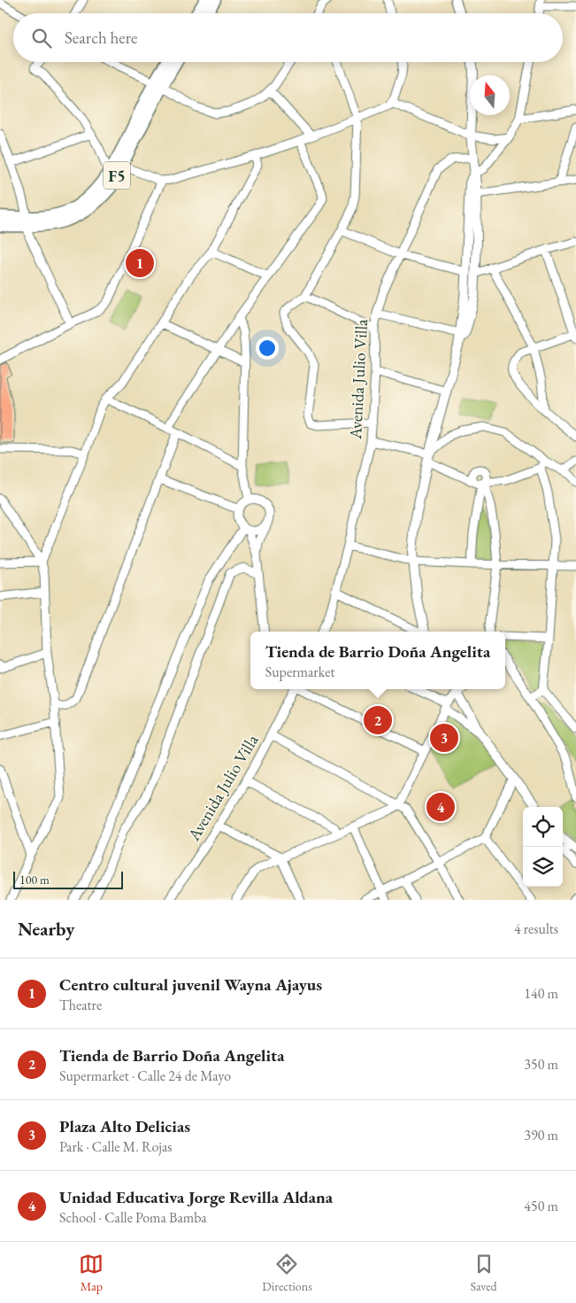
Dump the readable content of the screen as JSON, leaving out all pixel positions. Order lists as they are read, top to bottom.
{
  "streets": {
    "highway": ["F5"],
    "street": ["Avenida Julio Villa"]
  },
  "scale_bar": "100 m",
  "north": "top",
  "page": {
    "search": "Search here",
    "pins": [
      "1",
      "2",
      "3",
      "4"
    ],
    "popup": ["Tienda de Barrio Doña Angelita", "Supermarket"],
    "scale": "100 m",
    "heading": ["Nearby", "4 results"],
    "list": [
      {
        "mark": "1",
        "name": "Centro cultural juvenil Wayna Ajayus",
        "note": "Theatre",
        "value": "140 m"
      },
      {
        "mark": "2",
        "name": "Tienda de Barrio Doña Angelita",
        "note": "Supermarket · Calle 24 de Mayo",
        "value": "350 m"
      },
      {
        "mark": "3",
        "name": "Plaza Alto Delicias",
        "note": "Park · Calle M. Rojas",
        "value": "390 m"
      },
      {
        "mark": "4",
        "name": "Unidad Educativa Jorge Revilla Aldana",
        "note": "School · Calle Poma Bamba",
        "value": "450 m"
      }
    ],
    "nav": ["Map", "Directions", "Saved"]
  }
}
